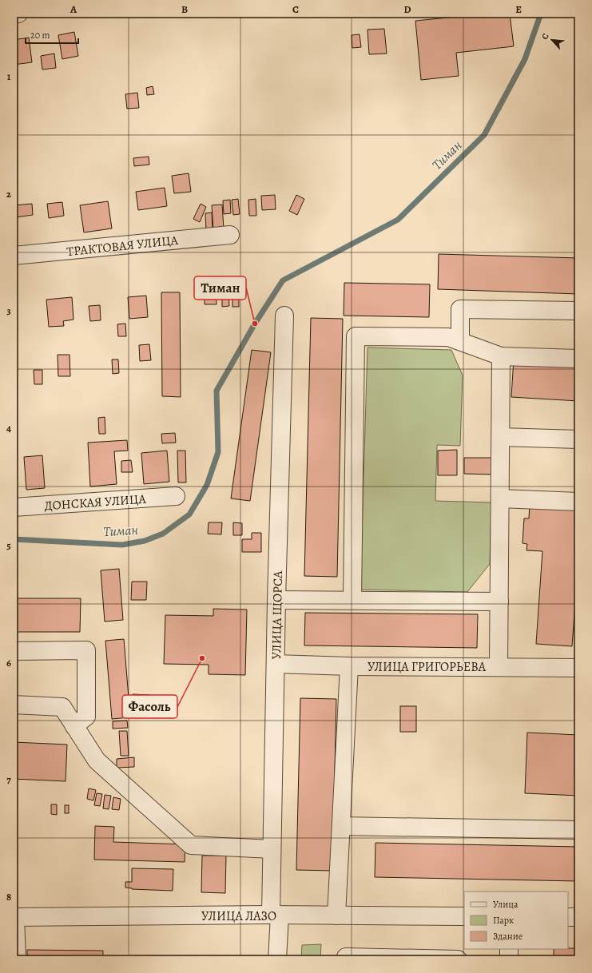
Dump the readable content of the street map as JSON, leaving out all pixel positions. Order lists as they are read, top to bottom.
{
  "streets": {
    "street": [
      "ТРАКТОВАЯ УЛИЦА",
      "ДОНСКАЯ УЛИЦА",
      "УЛИЦА ЩОРСА",
      "УЛИЦА ГРИГОРЬЕВА",
      "УЛИЦА ЛАЗО"
    ]
  },
  "crossings": [
    ["УЛИЦА ЩОРСА", "УЛИЦА ГРИГОРЬЕВА"],
    ["УЛИЦА ЩОРСА", "УЛИЦА ЛАЗО"]
  ],
  "water": ["Тиман"],
  "places": ["Тиман", "Фасоль"],
  "legend": ["Улица", "Парк", "Здание"],
  "scale_bar": "20 m",
  "north": "top left",
  "grid": {
    "columns": [
      "A",
      "B",
      "C",
      "D",
      "E"
    ],
    "rows": [
      "1",
      "2",
      "3",
      "4",
      "5",
      "6",
      "7",
      "8"
    ]
  }
}
